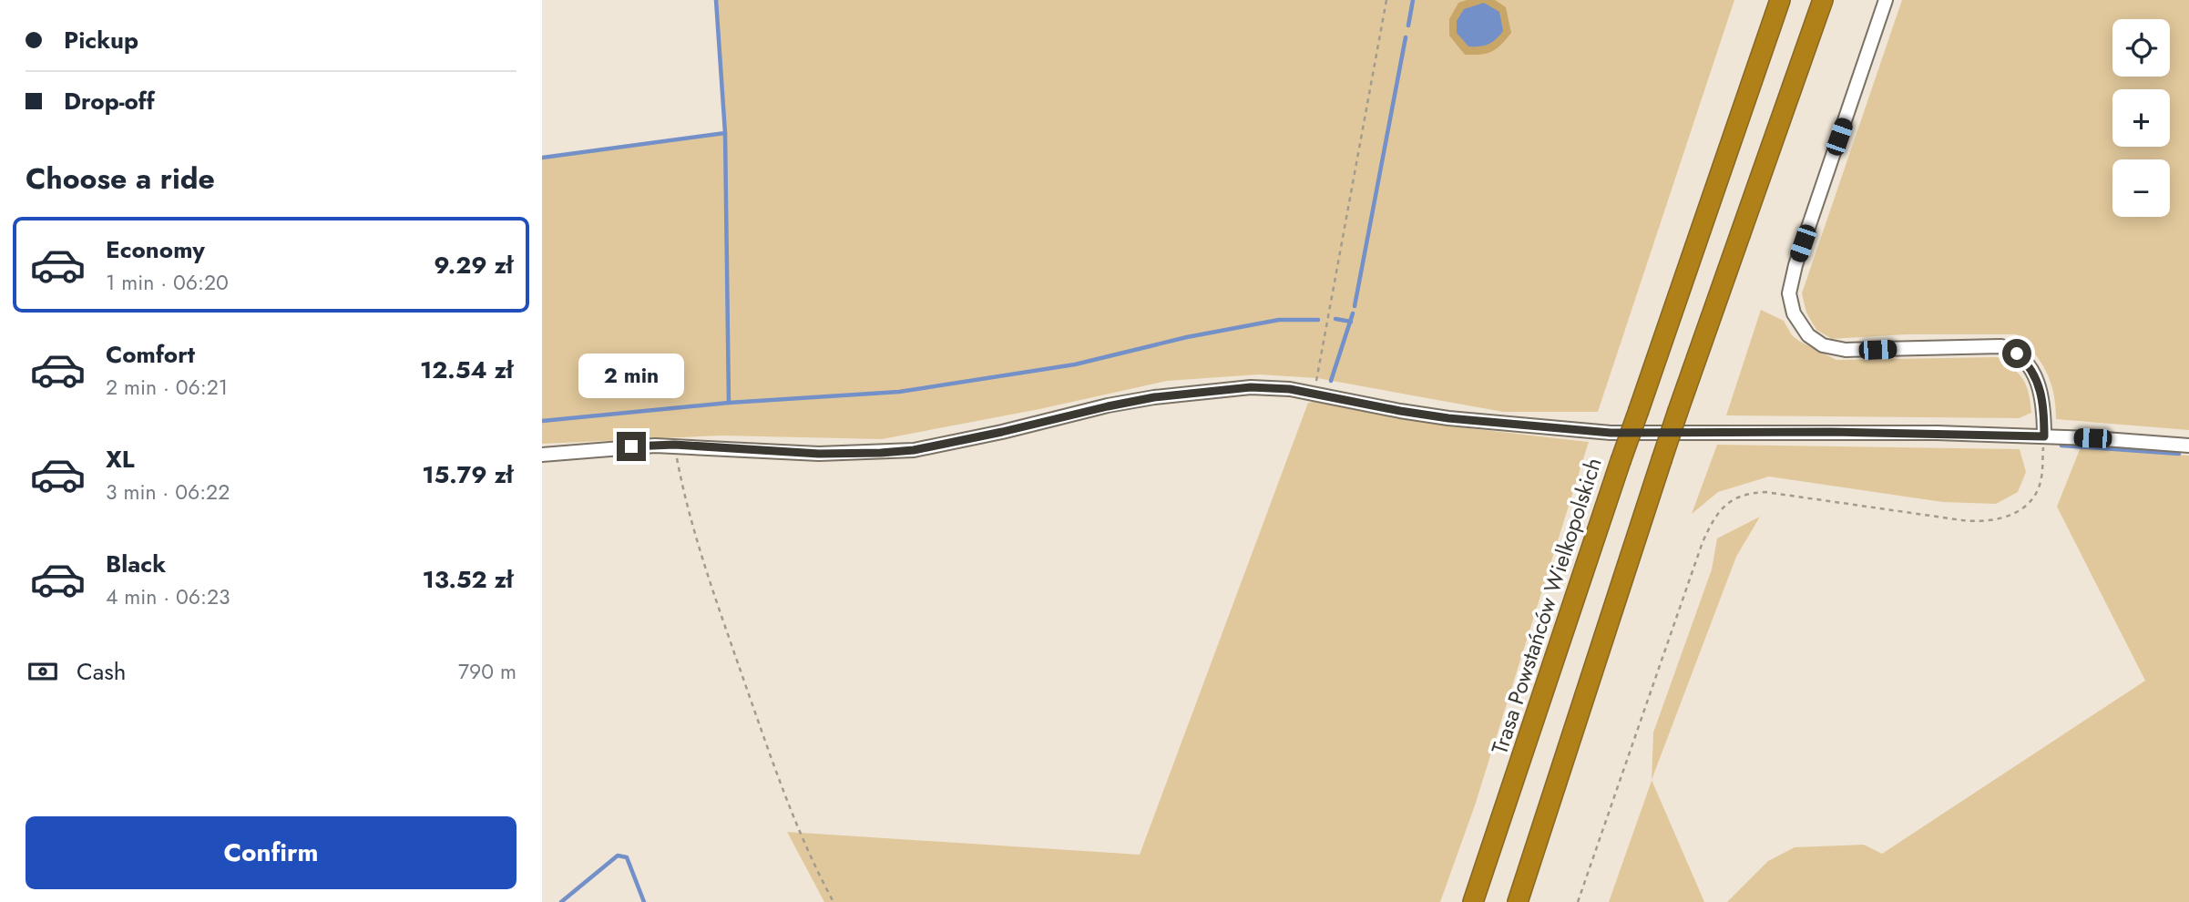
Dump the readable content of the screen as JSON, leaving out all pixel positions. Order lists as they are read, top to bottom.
{
  "streets": {
    "highway": ["Trasa Powstańców Wielkopolskich"]
  },
  "page": {
    "banner": ["Pickup", "Drop-off"],
    "map_buttons": ["+", "−"],
    "heading": "Choose a ride",
    "list": [
      {
        "name": "Economy",
        "note": "1 min · 06:20",
        "value": "9.29 zł"
      },
      {
        "name": "Comfort",
        "note": "2 min · 06:21",
        "value": "12.54 zł"
      },
      {
        "name": "XL",
        "note": "3 min · 06:22",
        "value": "15.79 zł"
      },
      {
        "name": "Black",
        "note": "4 min · 06:23",
        "value": "13.52 zł"
      }
    ],
    "bubble": "2 min",
    "pay": ["Cash", "790 m"],
    "buttons": "Confirm"
  }
}
